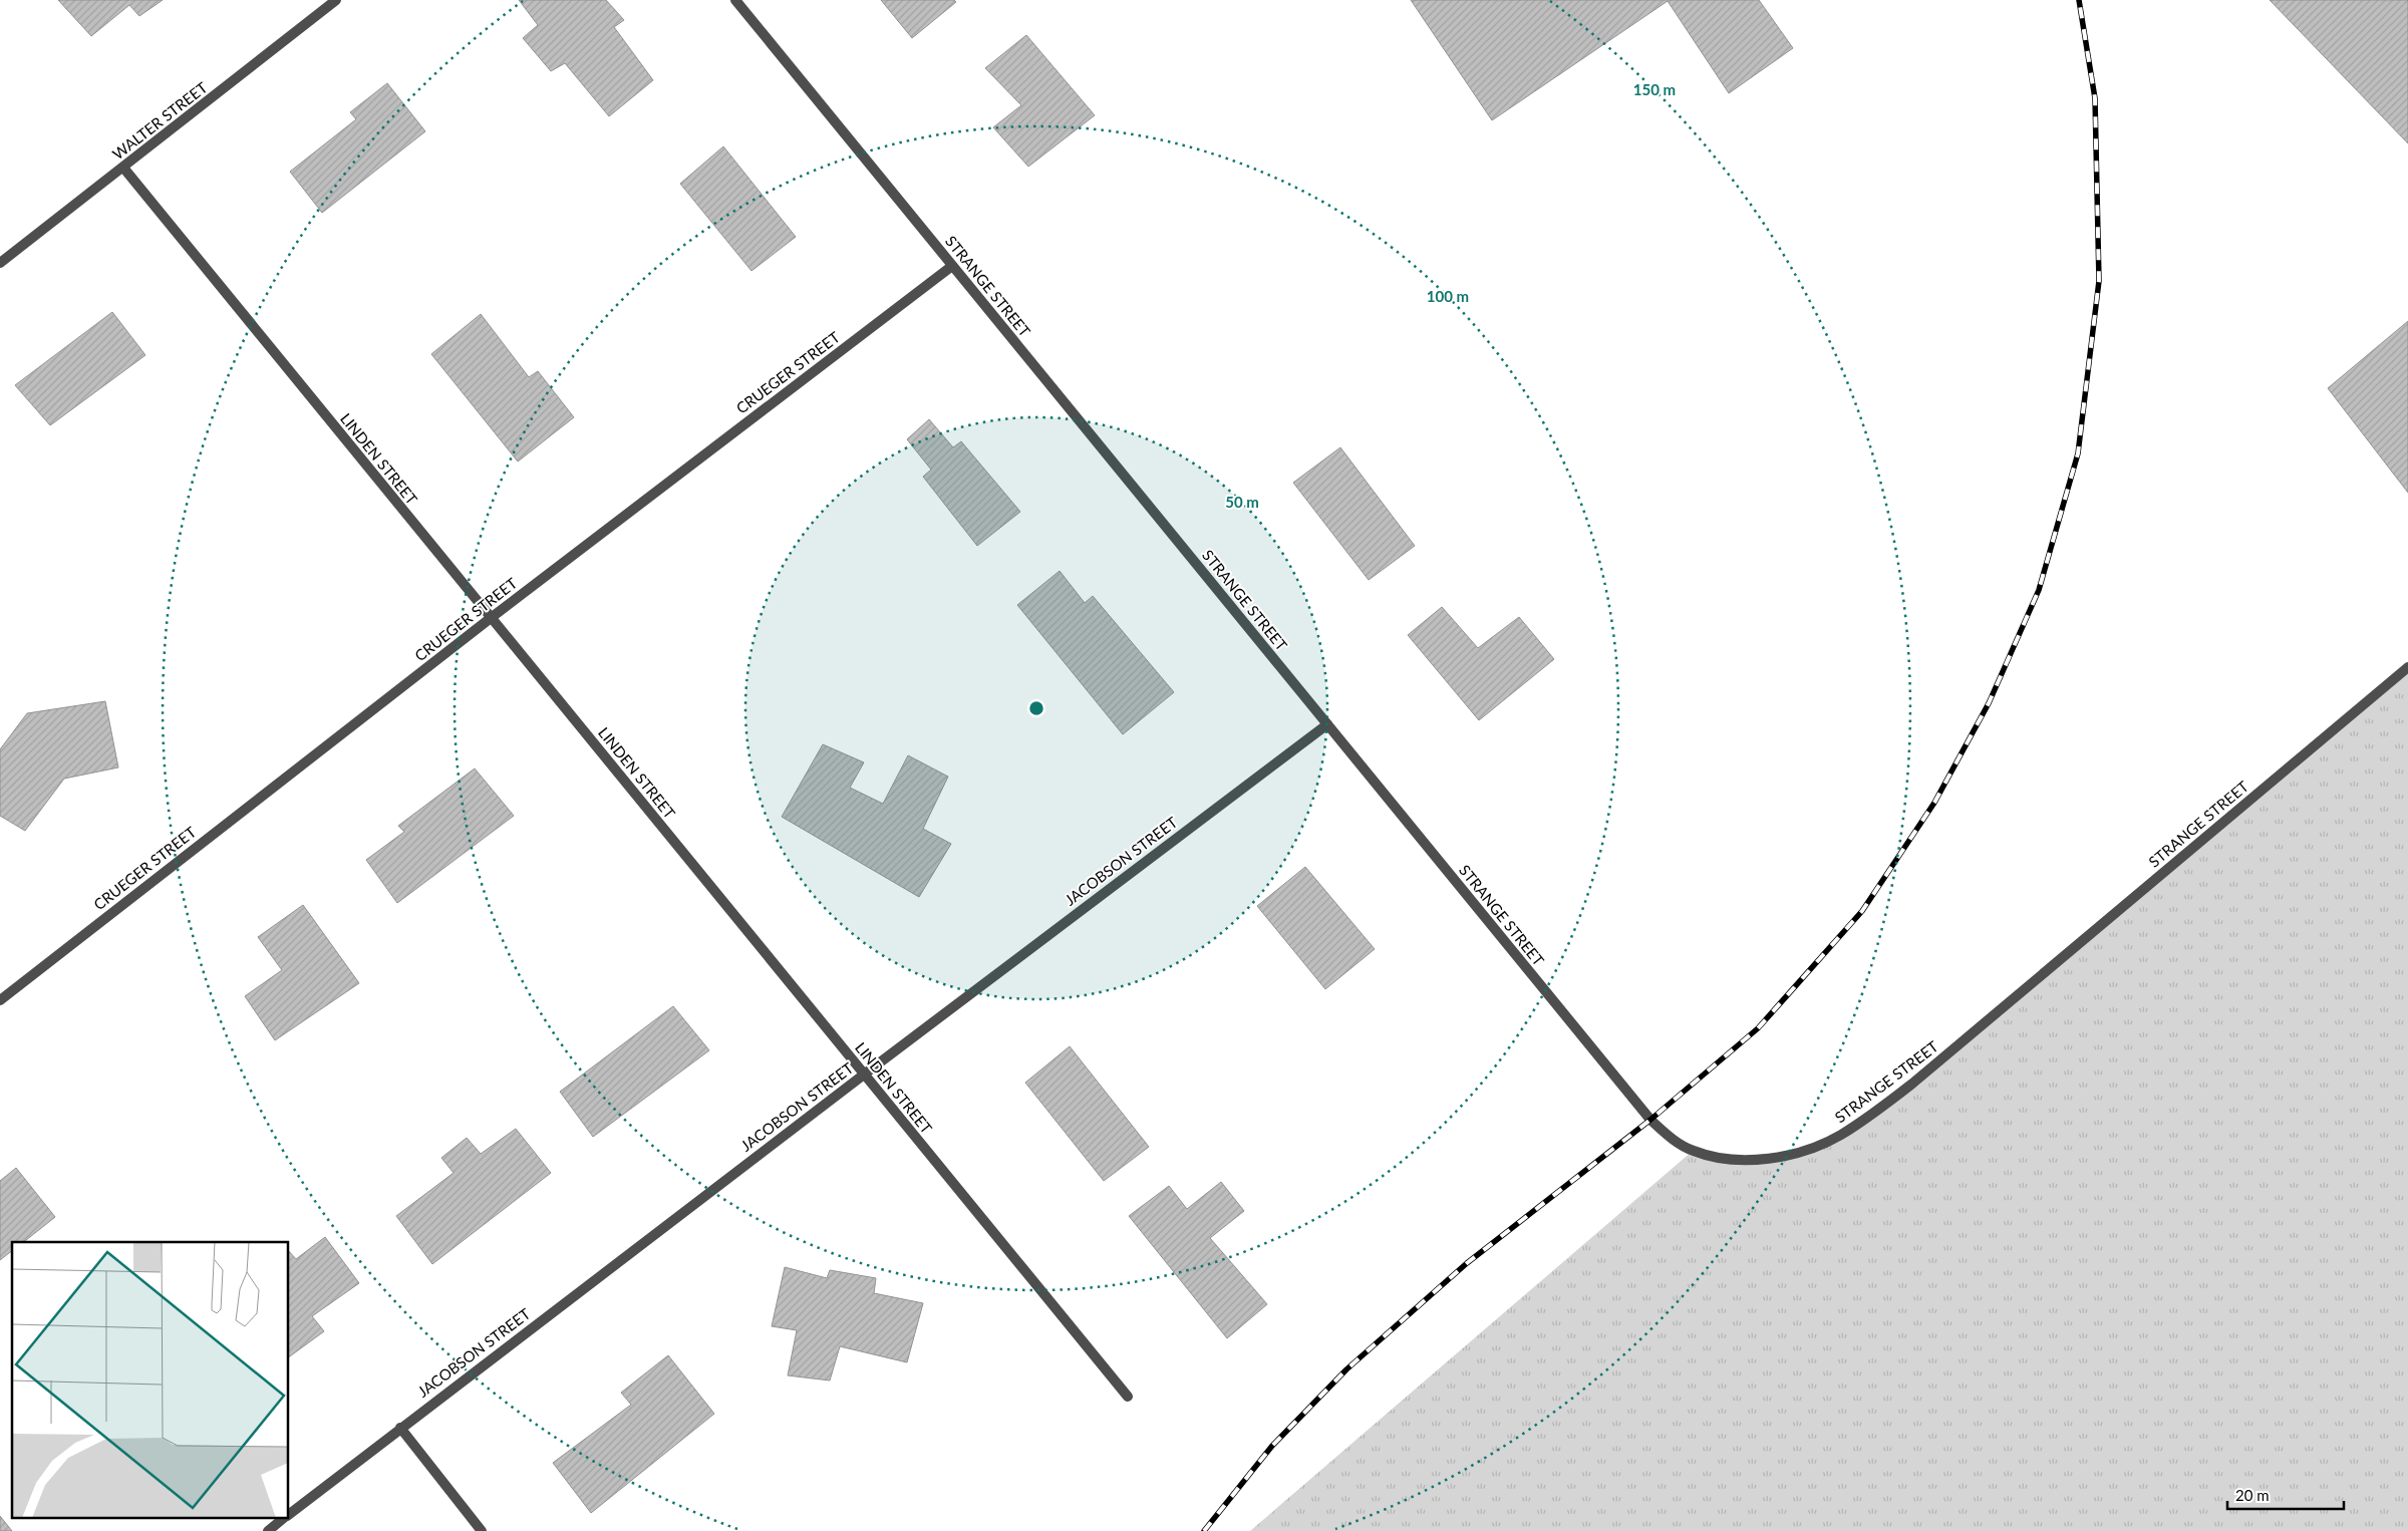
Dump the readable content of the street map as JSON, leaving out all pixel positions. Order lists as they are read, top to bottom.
{
  "streets": {
    "street": [
      "WALTER STREET",
      "STRANGE STREET",
      "CRUEGER STREET",
      "LINDEN STREET",
      "JACOBSON STREET"
    ]
  },
  "crossings": [
    ["WALTER STREET", "LINDEN STREET"],
    ["STRANGE STREET", "CRUEGER STREET"],
    ["STRANGE STREET", "JACOBSON STREET"],
    ["CRUEGER STREET", "LINDEN STREET"],
    ["LINDEN STREET", "JACOBSON STREET"]
  ],
  "scale_bar": "20 m",
  "rings": ["150 m", "100 m", "50 m"]
}
